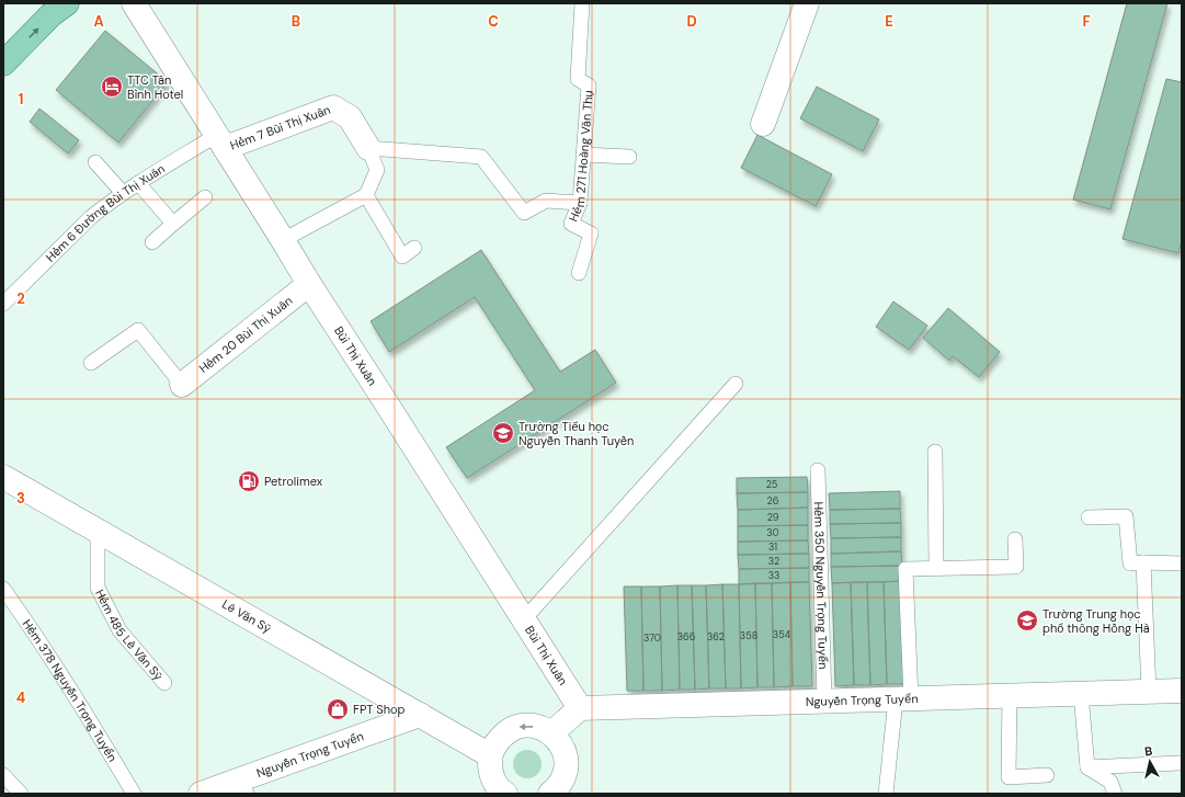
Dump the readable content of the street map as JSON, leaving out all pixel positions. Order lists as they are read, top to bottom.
{
  "streets": {
    "street": [
      "Hẻm 7 Bùi Thị Xuân",
      "Hẻm 20 Bùi Thị Xuân",
      "Bùi Thị Xuân",
      "Lê Văn Sỹ",
      "Nguyễn Trọng Tuyển"
    ],
    "lane": [
      "Hẻm 271 Hoàng Văn Thụ",
      "Hẻm 6 Đường Bùi Thị Xuân",
      "Hẻm 350 Nguyễn Trọng Tuyển",
      "Hẻm 485 Lê Văn Sỹ",
      "Hẻm 378 Nguyễn Trọng Tuyển"
    ]
  },
  "crossings": [
    ["Hẻm 7 Bùi Thị Xuân", "Hẻm 6 Đường Bùi Thị Xuân"],
    ["Hẻm 7 Bùi Thị Xuân", "Bùi Thị Xuân"],
    ["Hẻm 6 Đường Bùi Thị Xuân", "Bùi Thị Xuân"],
    ["Hẻm 20 Bùi Thị Xuân", "Bùi Thị Xuân"],
    ["Bùi Thị Xuân", "Nguyễn Trọng Tuyển"],
    ["Hẻm 350 Nguyễn Trọng Tuyển", "Nguyễn Trọng Tuyển"],
    ["Lê Văn Sỹ", "Hẻm 485 Lê Văn Sỹ"],
    ["Lê Văn Sỹ", "Nguyễn Trọng Tuyển"]
  ],
  "places": {
    "hotel": ["TTC Tân Bình Hotel"],
    "school or university": ["Trường Tiểu học Nguyễn Thanh Tuyền", "Trường Trung học phổ thông Hồng Hà"],
    "fuel station": ["Petrolimex"],
    "shop": ["FPT Shop"]
  },
  "house_numbers": [
    "25",
    "26",
    "29",
    "30",
    "31",
    "32",
    "33",
    "354",
    "358",
    "366",
    "362",
    "370"
  ],
  "north": "top",
  "grid": {
    "columns": [
      "A",
      "B",
      "C",
      "D",
      "E",
      "F"
    ],
    "rows": [
      "1",
      "2",
      "3",
      "4"
    ]
  }
}
